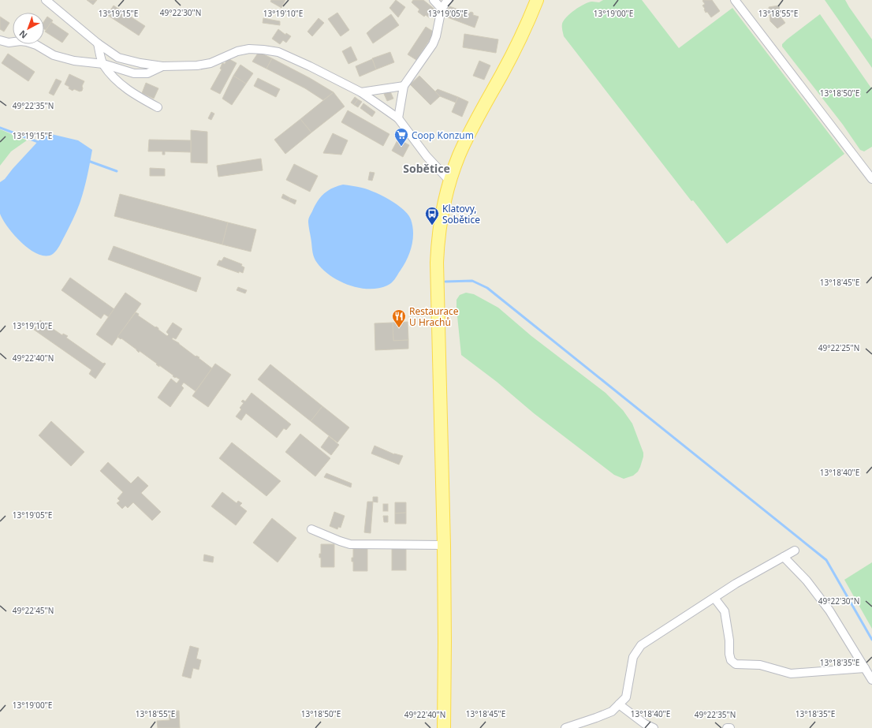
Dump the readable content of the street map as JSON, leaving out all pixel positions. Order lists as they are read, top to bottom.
{
  "districts": ["Sobětice"],
  "places": {
    "supermarket": ["Coop Konzum"],
    "bus stop": ["Klatovy, Sobětice"],
    "restaurant": ["Restaurace U Hrachů"]
  },
  "north": "bottom left",
  "coordinates": [
    "49°22'30\"N",
    "13°19'10\"E",
    "13°19'15\"E",
    "13°19'05\"E",
    "13°19'00\"E",
    "13°18'55\"E",
    "13°18'50\"E",
    "49°22'35\"N",
    "13°18'45\"E",
    "49°22'25\"N",
    "49°22'40\"N",
    "13°18'40\"E",
    "49°22'45\"N",
    "13°18'35\"E"
  ]
}
